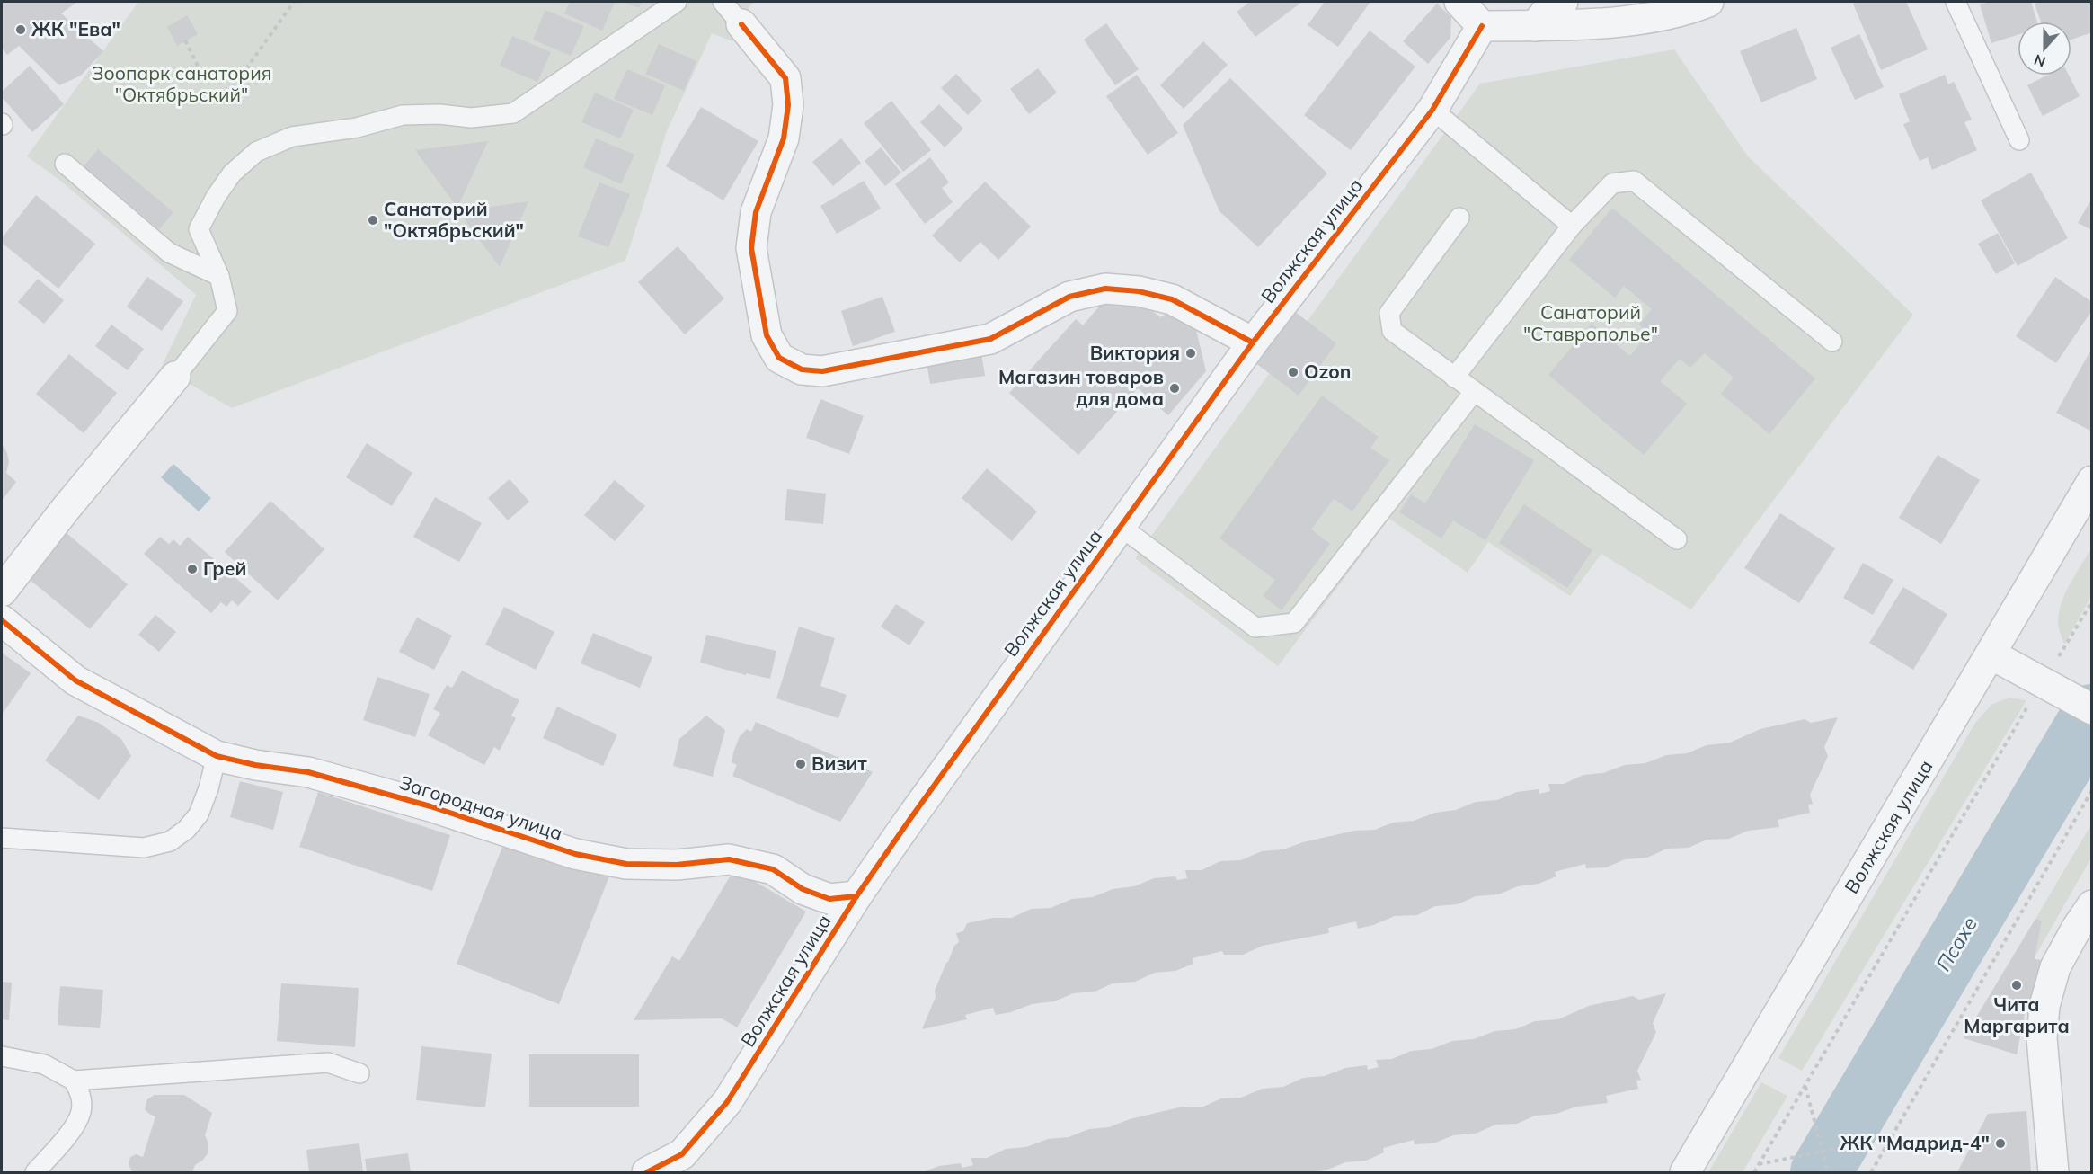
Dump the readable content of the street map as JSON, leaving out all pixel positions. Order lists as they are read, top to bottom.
{
  "streets": {
    "street": ["Волжская улица", "Загородная улица"]
  },
  "crossings": [
    ["Волжская улица", "Загородная улица"]
  ],
  "water": ["Псахе"],
  "parks": ["Зоопарк санатория \"Октябрьский\"", "Санаторий \"Ставрополье\""],
  "places": [
    "ЖК \"Ева\"",
    "Санаторий \"Октябрьский\"",
    "Виктория",
    "Ozon",
    "Магазин товаров для дома",
    "Грей",
    "Визит",
    "Чита Маргарита",
    "ЖК \"Мадрид-4\""
  ],
  "north": "bottom"
}
